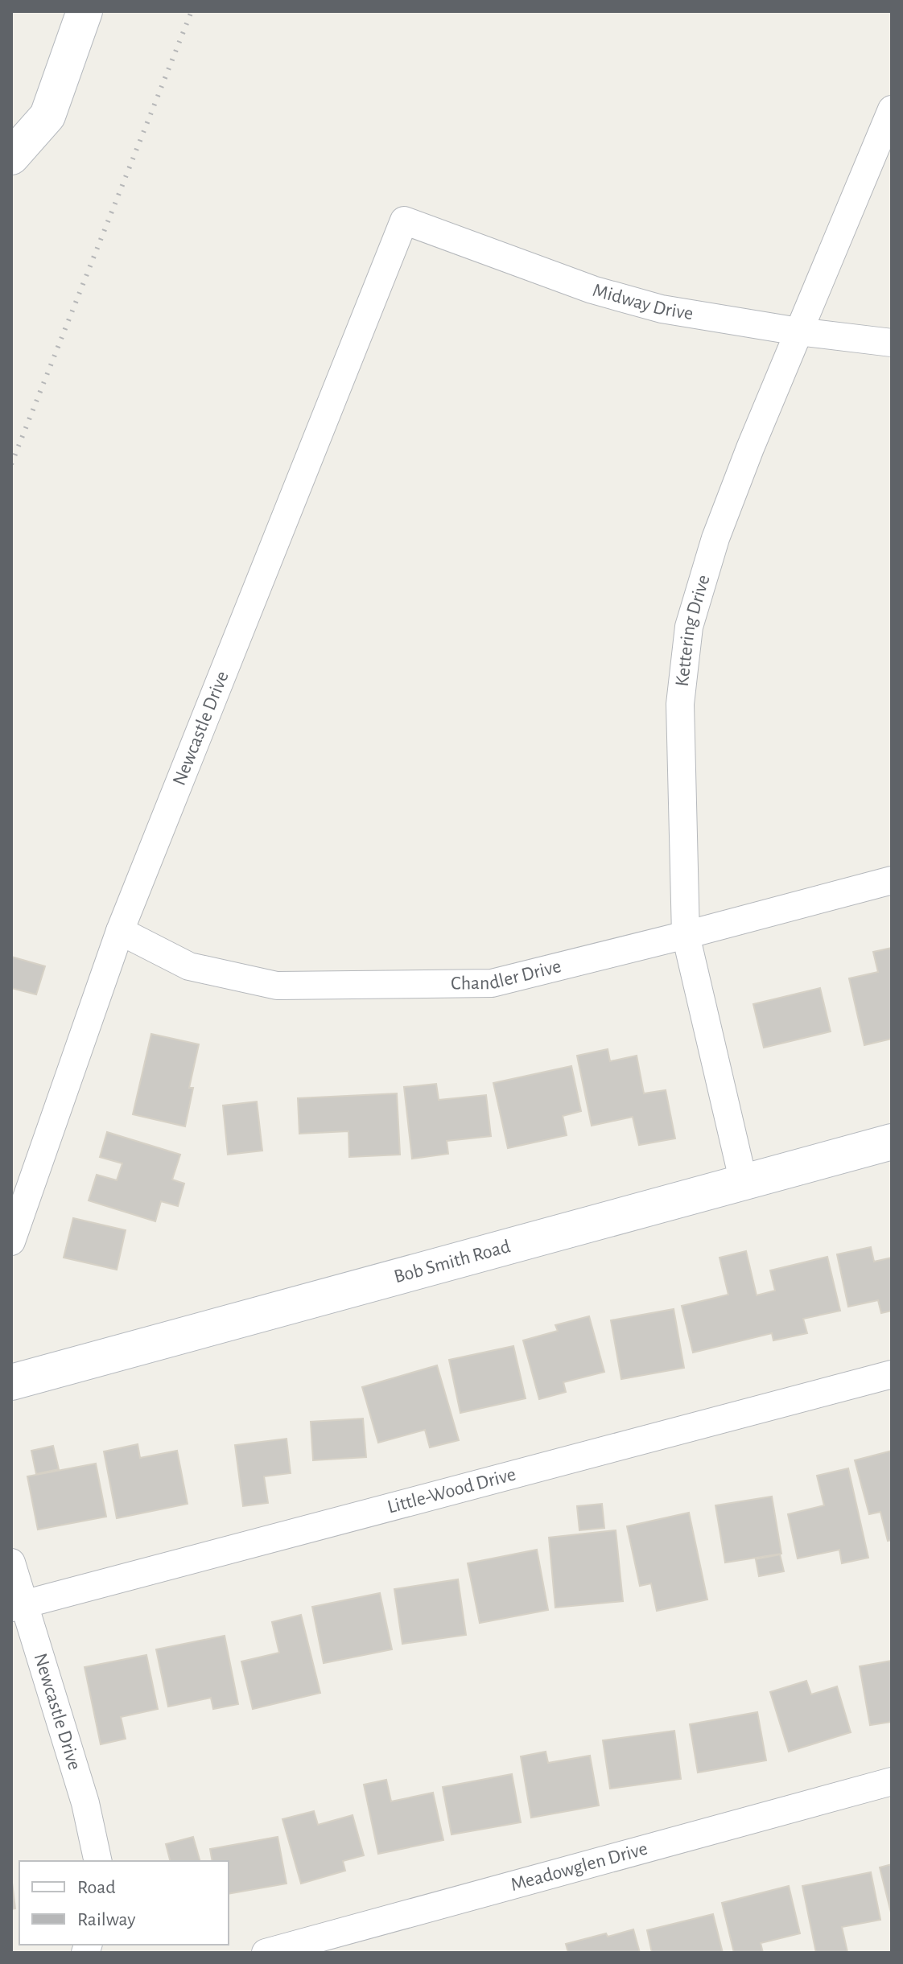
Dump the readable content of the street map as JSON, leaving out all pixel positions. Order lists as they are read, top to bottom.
{
  "streets": {
    "street": [
      "Midway Drive",
      "Kettering Drive",
      "Newcastle Drive",
      "Chandler Drive",
      "Bob Smith Road",
      "Little-Wood Drive",
      "Meadowglen Drive"
    ]
  },
  "crossings": [
    ["Midway Drive", "Kettering Drive"],
    ["Midway Drive", "Newcastle Drive"],
    ["Kettering Drive", "Chandler Drive"],
    ["Kettering Drive", "Bob Smith Road"],
    ["Newcastle Drive", "Chandler Drive"],
    ["Newcastle Drive", "Little-Wood Drive"]
  ],
  "legend": ["Road", "Railway"]
}
